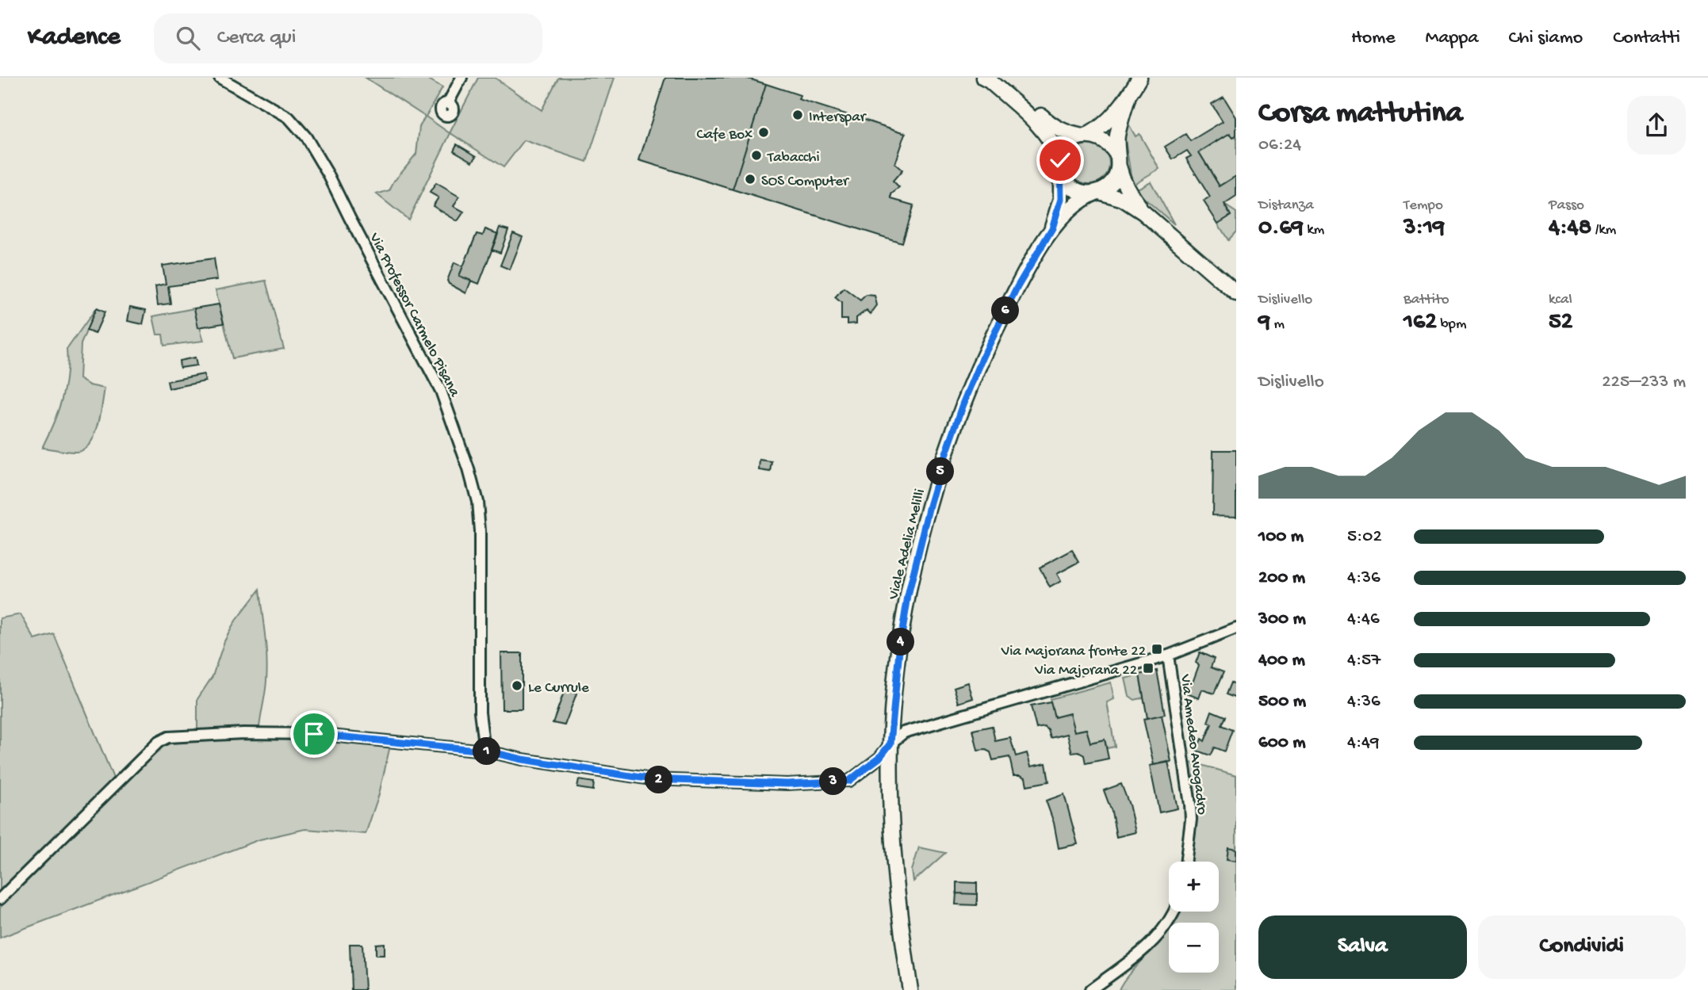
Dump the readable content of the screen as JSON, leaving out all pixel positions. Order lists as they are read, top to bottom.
{
  "streets": {
    "street": ["Via Professor Carmelo Pisana", "Viale Adelia Melilli", "Via Amedeo Avogadro"]
  },
  "places": {
    "other": [
      "Interspar",
      "Cafe Box",
      "Tabacchi",
      "SOS Computer",
      "Le Currule"
    ],
    "transit": ["Via Majorana fronte 22", "Via Majorana 22"]
  },
  "page": {
    "header": "Kadence",
    "search": "Cerca qui",
    "nav": [
      "Home",
      "Mappa",
      "Chi siamo",
      "Contatti"
    ],
    "heading": ["Corsa mattutina", "06:24"],
    "stats": [
      ["Distanza", "0.69 km"],
      ["Tempo", "3:19"],
      ["Passo", "4:48 /km"],
      ["Dislivello", "9 m"],
      ["Battito", "162 bpm"],
      ["kcal", "52"]
    ],
    "pins": [
      "6",
      "5",
      "4",
      "1",
      "2",
      "3"
    ],
    "chart": ["Dislivello", "225–233 m"],
    "list": [
      {
        "name": "100 m",
        "note": "5:02"
      },
      {
        "name": "200 m",
        "note": "4:36"
      },
      {
        "name": "300 m",
        "note": "4:46"
      },
      {
        "name": "400 m",
        "note": "4:57"
      },
      {
        "name": "500 m",
        "note": "4:36"
      },
      {
        "name": "600 m",
        "note": "4:49"
      }
    ],
    "map_buttons": ["+", "−"],
    "buttons": ["Salva", "Condividi"]
  }
}
